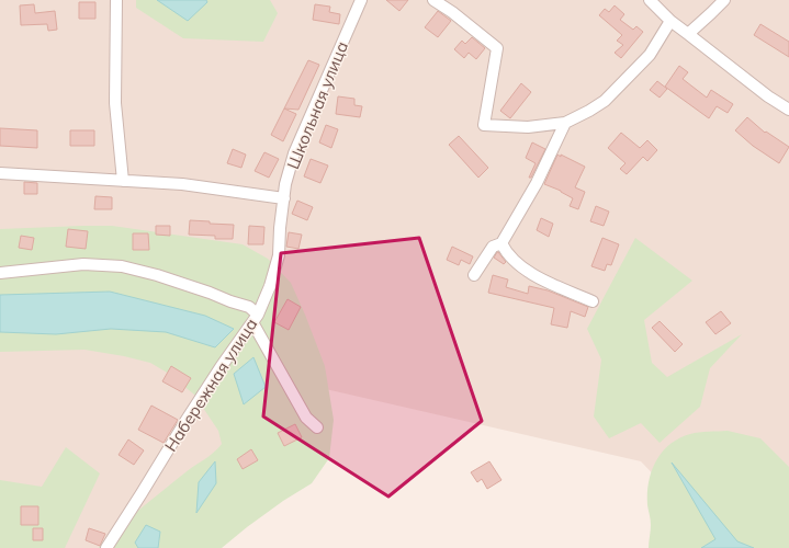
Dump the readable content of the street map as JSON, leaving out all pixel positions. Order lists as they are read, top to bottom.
{
  "streets": {
    "street": ["Школьная улица", "Набережная улица"]
  },
  "crossings": [
    ["Школьная улица", "Набережная улица"]
  ]
}
